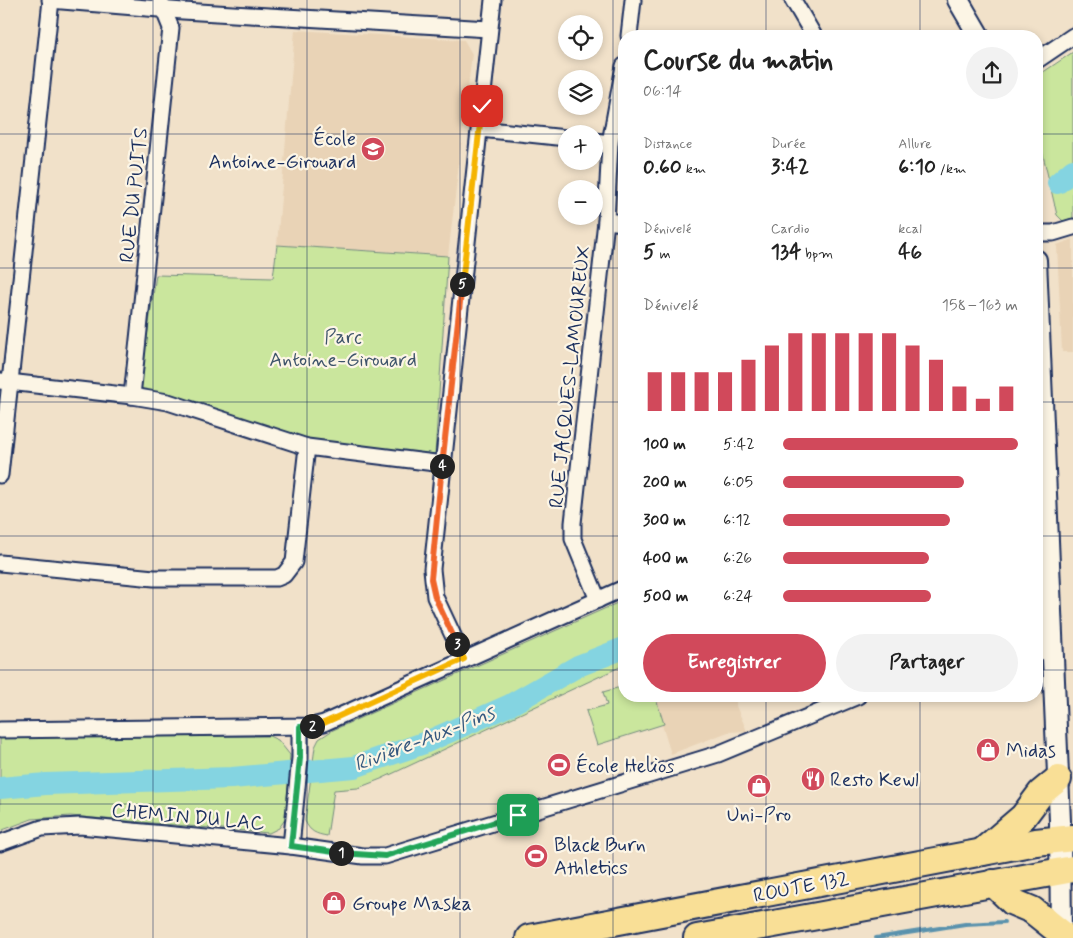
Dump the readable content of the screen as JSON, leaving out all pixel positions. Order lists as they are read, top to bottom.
{
  "streets": {
    "highway": ["ROUTE 132"],
    "street": ["RUE DU PUITS", "RUE JACQUES-LAMOUREUX", "CHEMIN DU LAC"]
  },
  "water": ["Rivière-Aux-Pins"],
  "parks": ["Parc Antoine-Girouard"],
  "places": {
    "school or university": ["École Antoine-Girouard"],
    "shop": ["Midas", "Uni-Pro", "Groupe Maska"],
    "sports": ["École Helios", "Black Burn Athletics"],
    "restaurant": ["Resto Kewl"]
  },
  "page": {
    "map_buttons": ["+", "−"],
    "heading": ["Course du matin", "06:14"],
    "stats": [
      ["Distance", "0.60 km"],
      ["Durée", "3:42"],
      ["Allure", "6:10 /km"],
      ["Dénivelé", "5 m"],
      ["Cardio", "134 bpm"],
      ["kcal", "46"]
    ],
    "pins": [
      "5",
      "4",
      "3",
      "2",
      "1"
    ],
    "chart": ["Dénivelé", "158–163 m"],
    "list": [
      {
        "name": "100 m",
        "note": "5:42"
      },
      {
        "name": "200 m",
        "note": "6:05"
      },
      {
        "name": "300 m",
        "note": "6:12"
      },
      {
        "name": "400 m",
        "note": "6:26"
      },
      {
        "name": "500 m",
        "note": "6:24"
      }
    ],
    "buttons": ["Enregistrer", "Partager"]
  }
}
